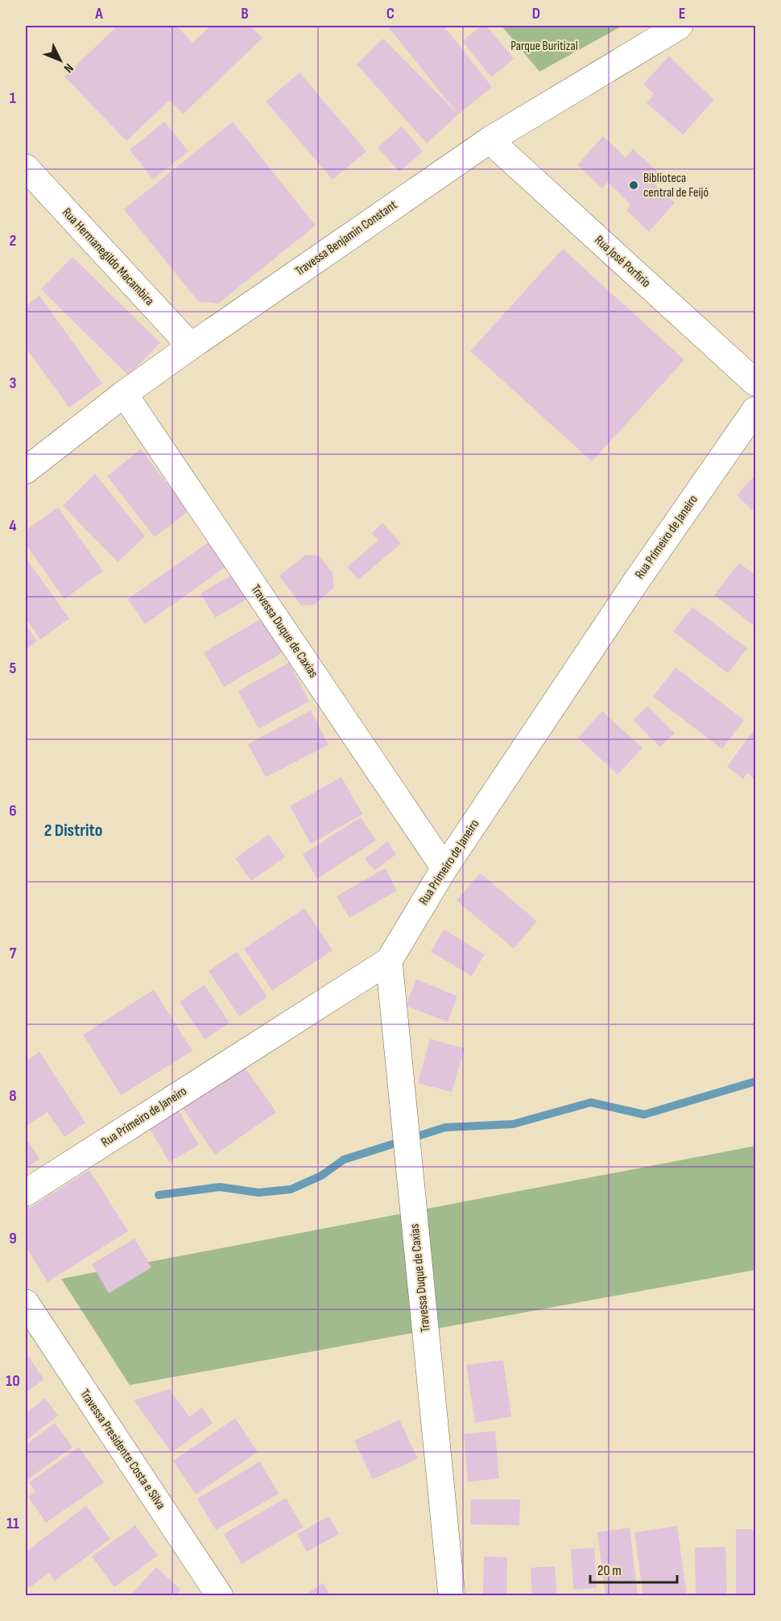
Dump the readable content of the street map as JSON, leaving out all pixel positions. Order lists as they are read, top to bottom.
{
  "streets": {
    "street": [
      "Travessa Benjamin Constant",
      "Rua Hermanegildo Macambira",
      "Rua José Porfirio",
      "Rua Primeiro de Janeiro",
      "Travessa Duque de Caxias",
      "Travessa Presidente Costa e Silva"
    ]
  },
  "crossings": [
    ["Travessa Benjamin Constant", "Rua Hermanegildo Macambira"],
    ["Travessa Benjamin Constant", "Rua José Porfirio"],
    ["Travessa Benjamin Constant", "Travessa Duque de Caxias"],
    ["Rua Primeiro de Janeiro", "Travessa Duque de Caxias"]
  ],
  "districts": ["2 Distrito"],
  "parks": ["Parque Buritizal"],
  "places": ["Biblioteca central de Feijó"],
  "scale_bar": "20 m",
  "north": "bottom right",
  "grid": {
    "columns": [
      "A",
      "B",
      "C",
      "D",
      "E"
    ],
    "rows": [
      "1",
      "2",
      "3",
      "4",
      "5",
      "6",
      "7",
      "8",
      "9",
      "10",
      "11"
    ]
  }
}
